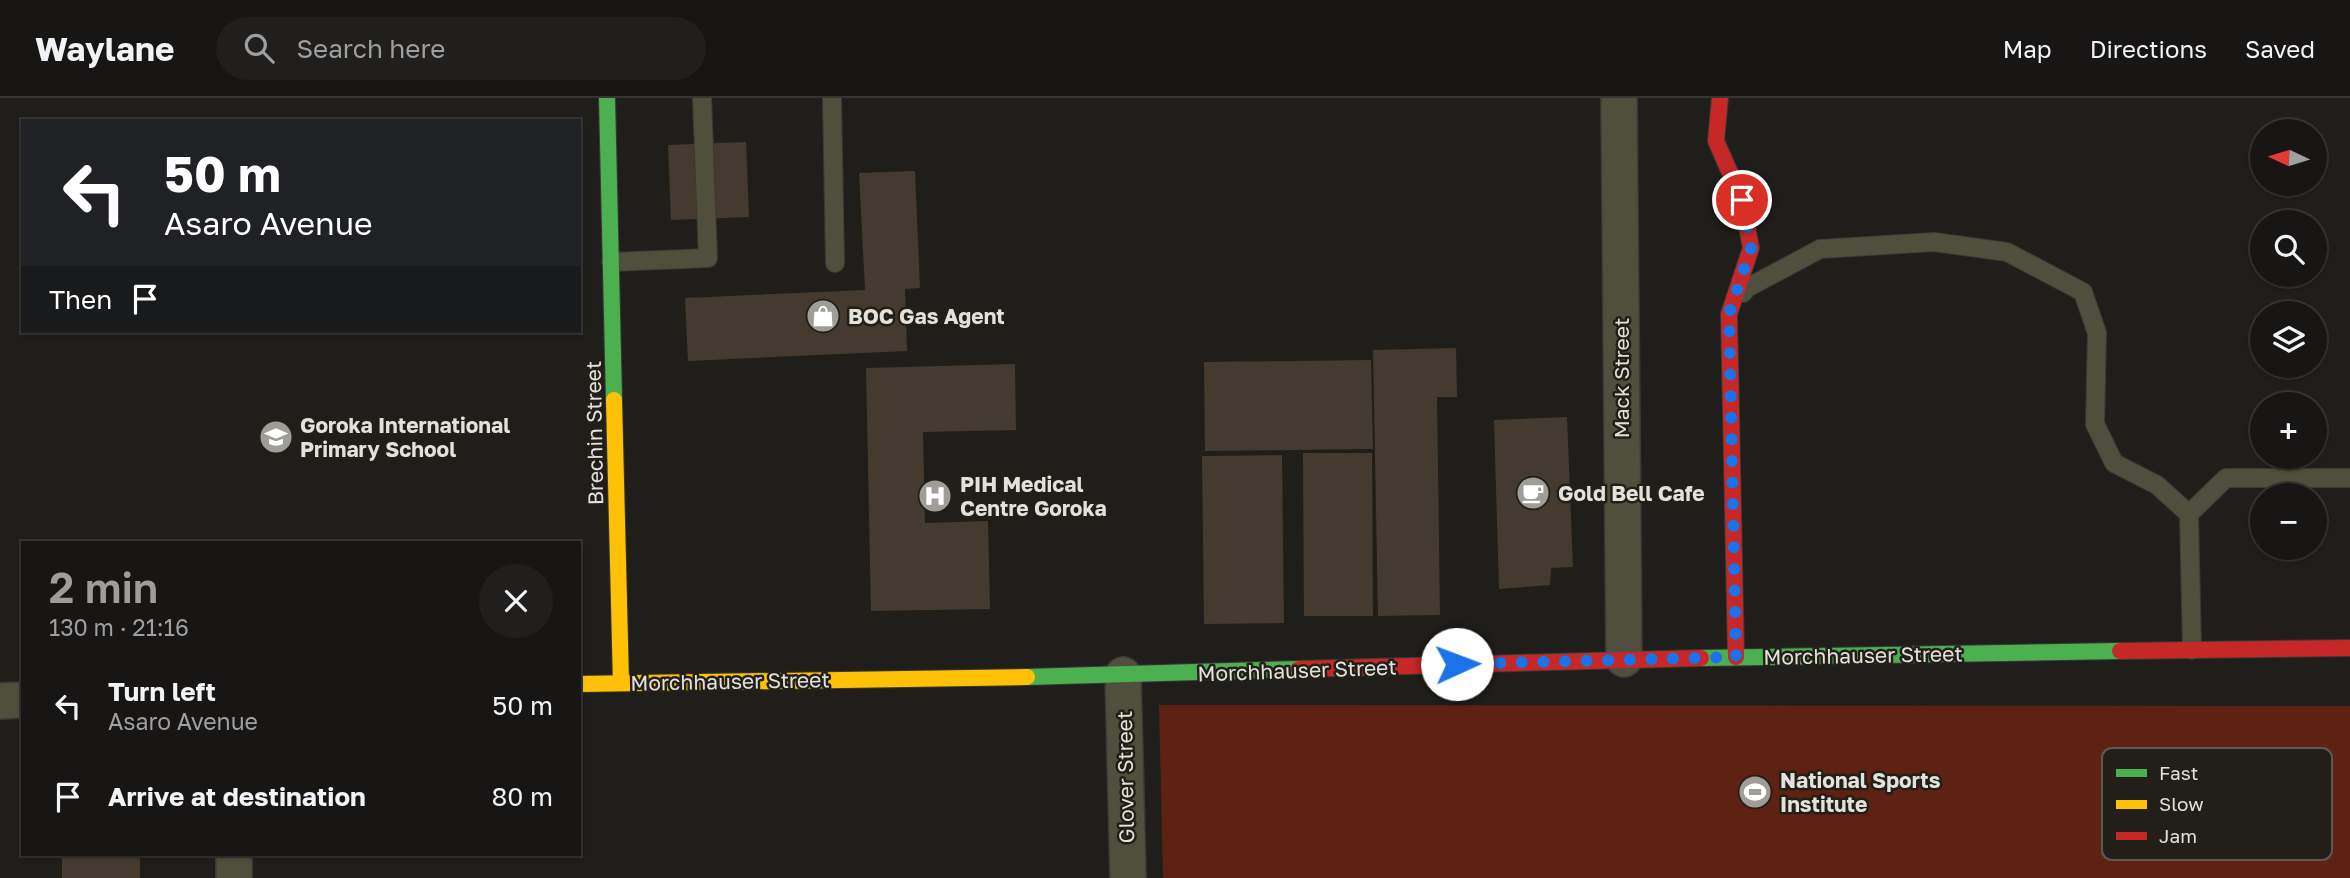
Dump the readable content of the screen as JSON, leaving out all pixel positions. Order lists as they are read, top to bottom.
{
  "streets": {
    "street": [
      "Mack Street",
      "Brechin Street",
      "Morchhauser Street",
      "Glover Street"
    ]
  },
  "crossings": [
    ["Mack Street", "Morchhauser Street"],
    ["Brechin Street", "Morchhauser Street"],
    ["Morchhauser Street", "Glover Street"]
  ],
  "places": {
    "shop": ["BOC Gas Agent"],
    "school or university": ["Goroka International Primary School"],
    "cafe": ["Gold Bell Cafe"],
    "hospital": ["PIH Medical Centre Goroka"],
    "sports": ["National Sports Institute"]
  },
  "legend": ["Fast", "Slow", "Jam"],
  "north": "left",
  "page": {
    "header": "Waylane",
    "search": "Search here",
    "nav": ["Map", "Directions", "Saved"],
    "map_buttons": ["+", "−"],
    "turn": ["50 m", "Asaro Avenue"],
    "then": "Then",
    "heading": ["2 min", "130 m · 21:16"],
    "list": [
      {
        "name": "Turn left",
        "note": "Asaro Avenue",
        "value": "50 m"
      },
      {
        "name": "Arrive at destination",
        "value": "80 m"
      }
    ]
  }
}
